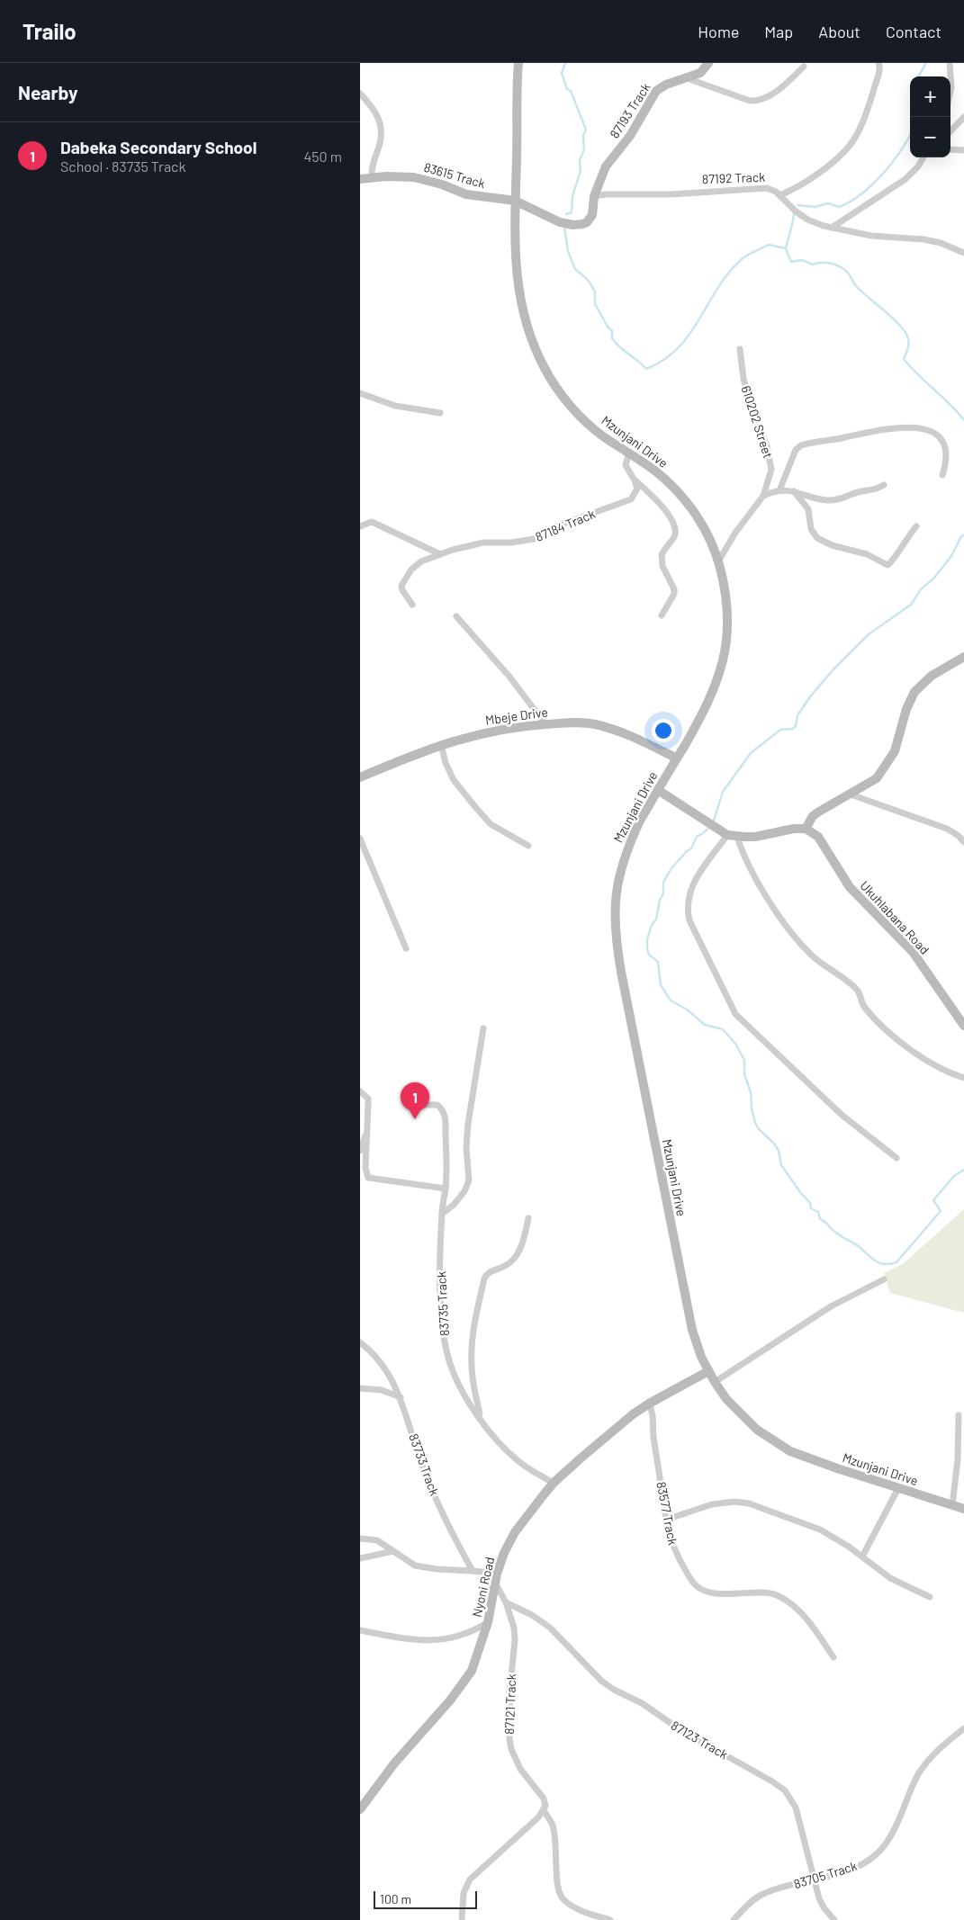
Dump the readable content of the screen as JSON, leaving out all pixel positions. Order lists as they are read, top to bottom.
{
  "streets": {
    "street": [
      "87193 Track",
      "83615 Track",
      "87192 Track",
      "610202 Street",
      "Mzunjani Drive",
      "87184 Track",
      "Mbeje Drive",
      "Ukuhlabana Road",
      "83735 Track",
      "83733 Track",
      "83577 Track",
      "Nyoni Road",
      "87121 Track",
      "87123 Track",
      "83705 Track"
    ]
  },
  "crossings": [
    ["87193 Track", "87192 Track"],
    ["83615 Track", "Mzunjani Drive"],
    ["610202 Street", "Mzunjani Drive"],
    ["Mzunjani Drive", "Mbeje Drive"],
    ["Mzunjani Drive", "Nyoni Road"],
    ["83735 Track", "Nyoni Road"],
    ["83577 Track", "Nyoni Road"],
    ["Nyoni Road", "87121 Track"],
    ["87121 Track", "87123 Track"],
    ["87123 Track", "83705 Track"]
  ],
  "scale_bar": "100 m",
  "page": {
    "header": "Trailo",
    "nav": [
      "Home",
      "Map",
      "About",
      "Contact"
    ],
    "heading": "Nearby",
    "map_buttons": ["+", "−"],
    "list": [
      {
        "mark": "1",
        "name": "Dabeka Secondary School",
        "note": "School · 83735 Track",
        "value": "450 m"
      }
    ],
    "pins": "1",
    "scale": "100 m"
  }
}
